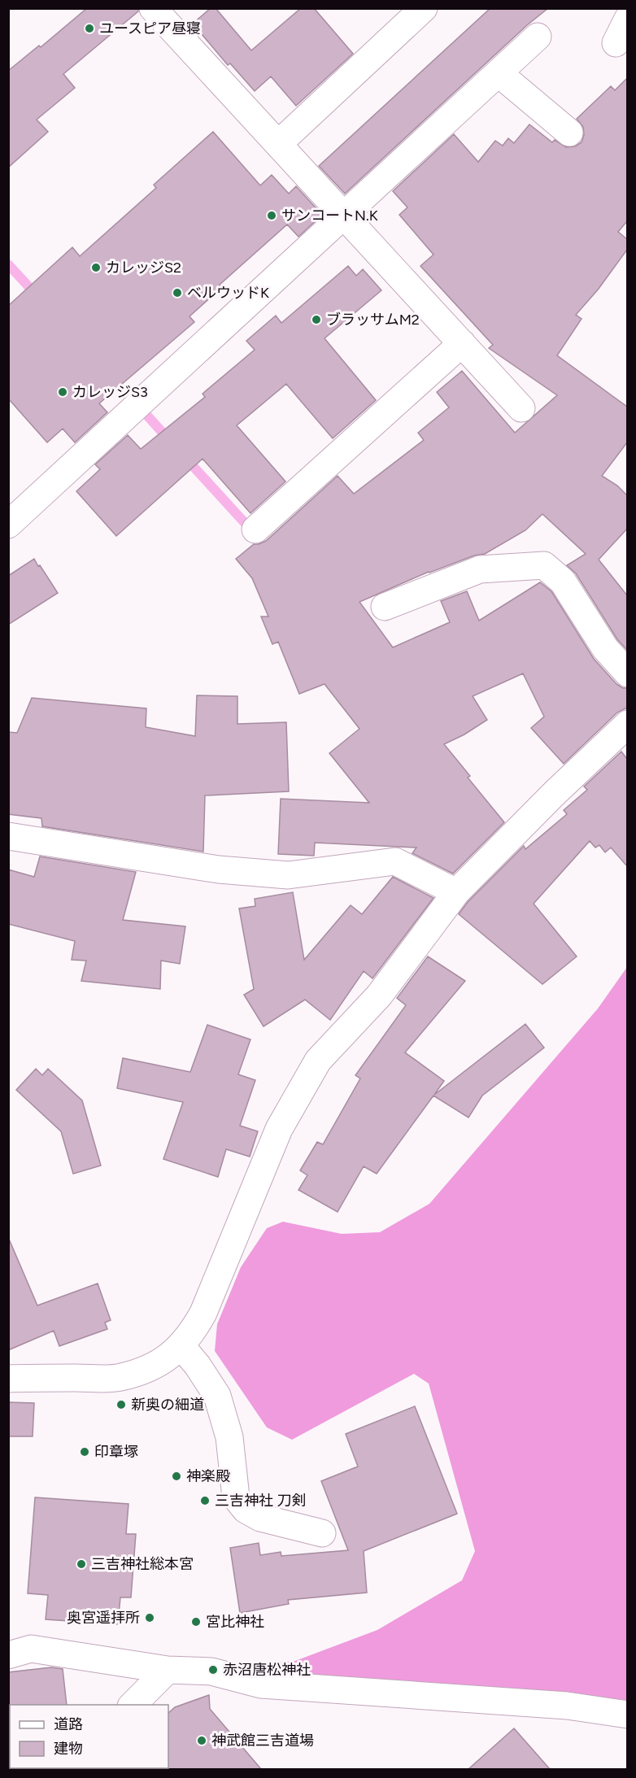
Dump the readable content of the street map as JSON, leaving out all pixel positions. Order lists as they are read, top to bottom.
{
  "places": [
    "ユースピア昼寝",
    "サンコートN.K",
    "カレッジS2",
    "ベルウッドK",
    "ブラッサムM2",
    "カレッジS3",
    "新奥の細道",
    "印章塚",
    "神楽殿",
    "三吉神社 刀剣",
    "三吉神社総本宮",
    "奥宮遥拝所",
    "宮比神社",
    "赤沼唐松神社",
    "神武館三吉道場"
  ],
  "legend": ["道路", "建物"]
}
